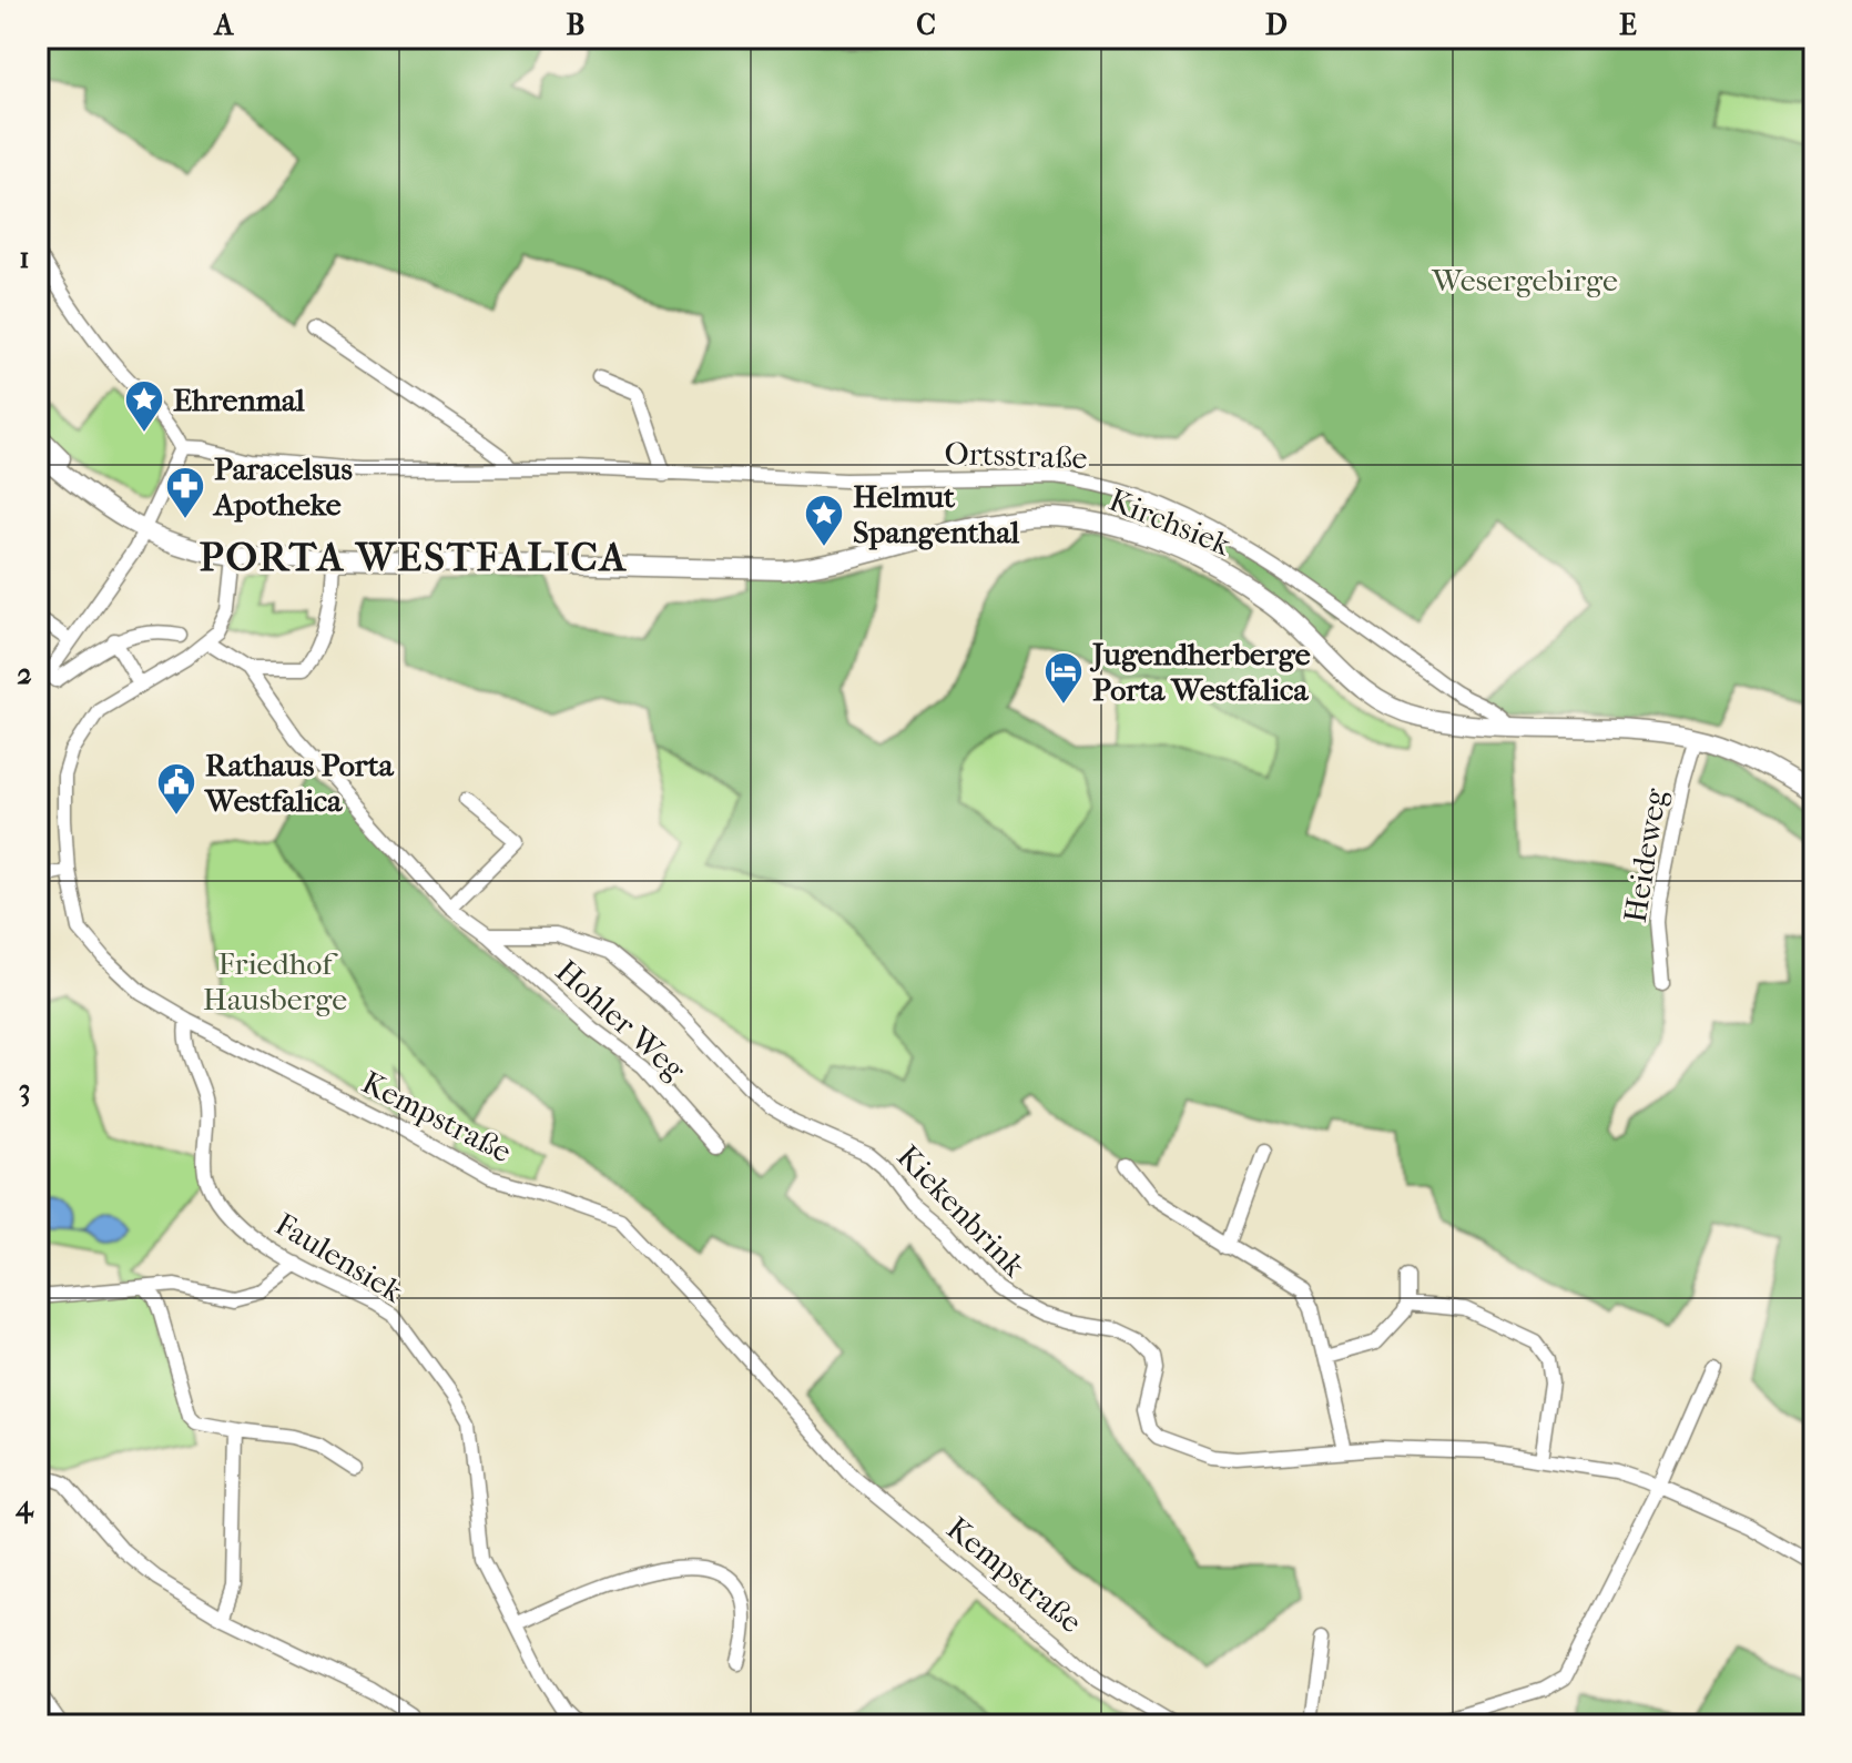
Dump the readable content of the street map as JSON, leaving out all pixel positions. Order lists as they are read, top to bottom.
{
  "streets": {
    "main road": ["Kirchsiek"],
    "street": [
      "Ortsstraße",
      "Heideweg",
      "Hohler Weg",
      "Kempstraße",
      "Kiekenbrink",
      "Faulensiek"
    ]
  },
  "crossings": [
    ["Ortsstraße", "Kirchsiek"],
    ["Kirchsiek", "Heideweg"],
    ["Kirchsiek", "Kempstraße"],
    ["Hohler Weg", "Kiekenbrink"],
    ["Kempstraße", "Faulensiek"]
  ],
  "districts": ["PORTA WESTFALICA"],
  "parks": ["Wesergebirge", "Friedhof Hausberge"],
  "places": {
    "place": ["Ehrenmal", "Helmut Spangenthal"],
    "pharmacy": ["Paracelsus Apotheke"],
    "hotel": ["Jugendherberge Porta Westfalica"],
    "public building": ["Rathaus Porta Westfalica"]
  },
  "grid": {
    "columns": [
      "A",
      "B",
      "C",
      "D",
      "E"
    ],
    "rows": [
      "1",
      "2",
      "3",
      "4"
    ]
  }
}
